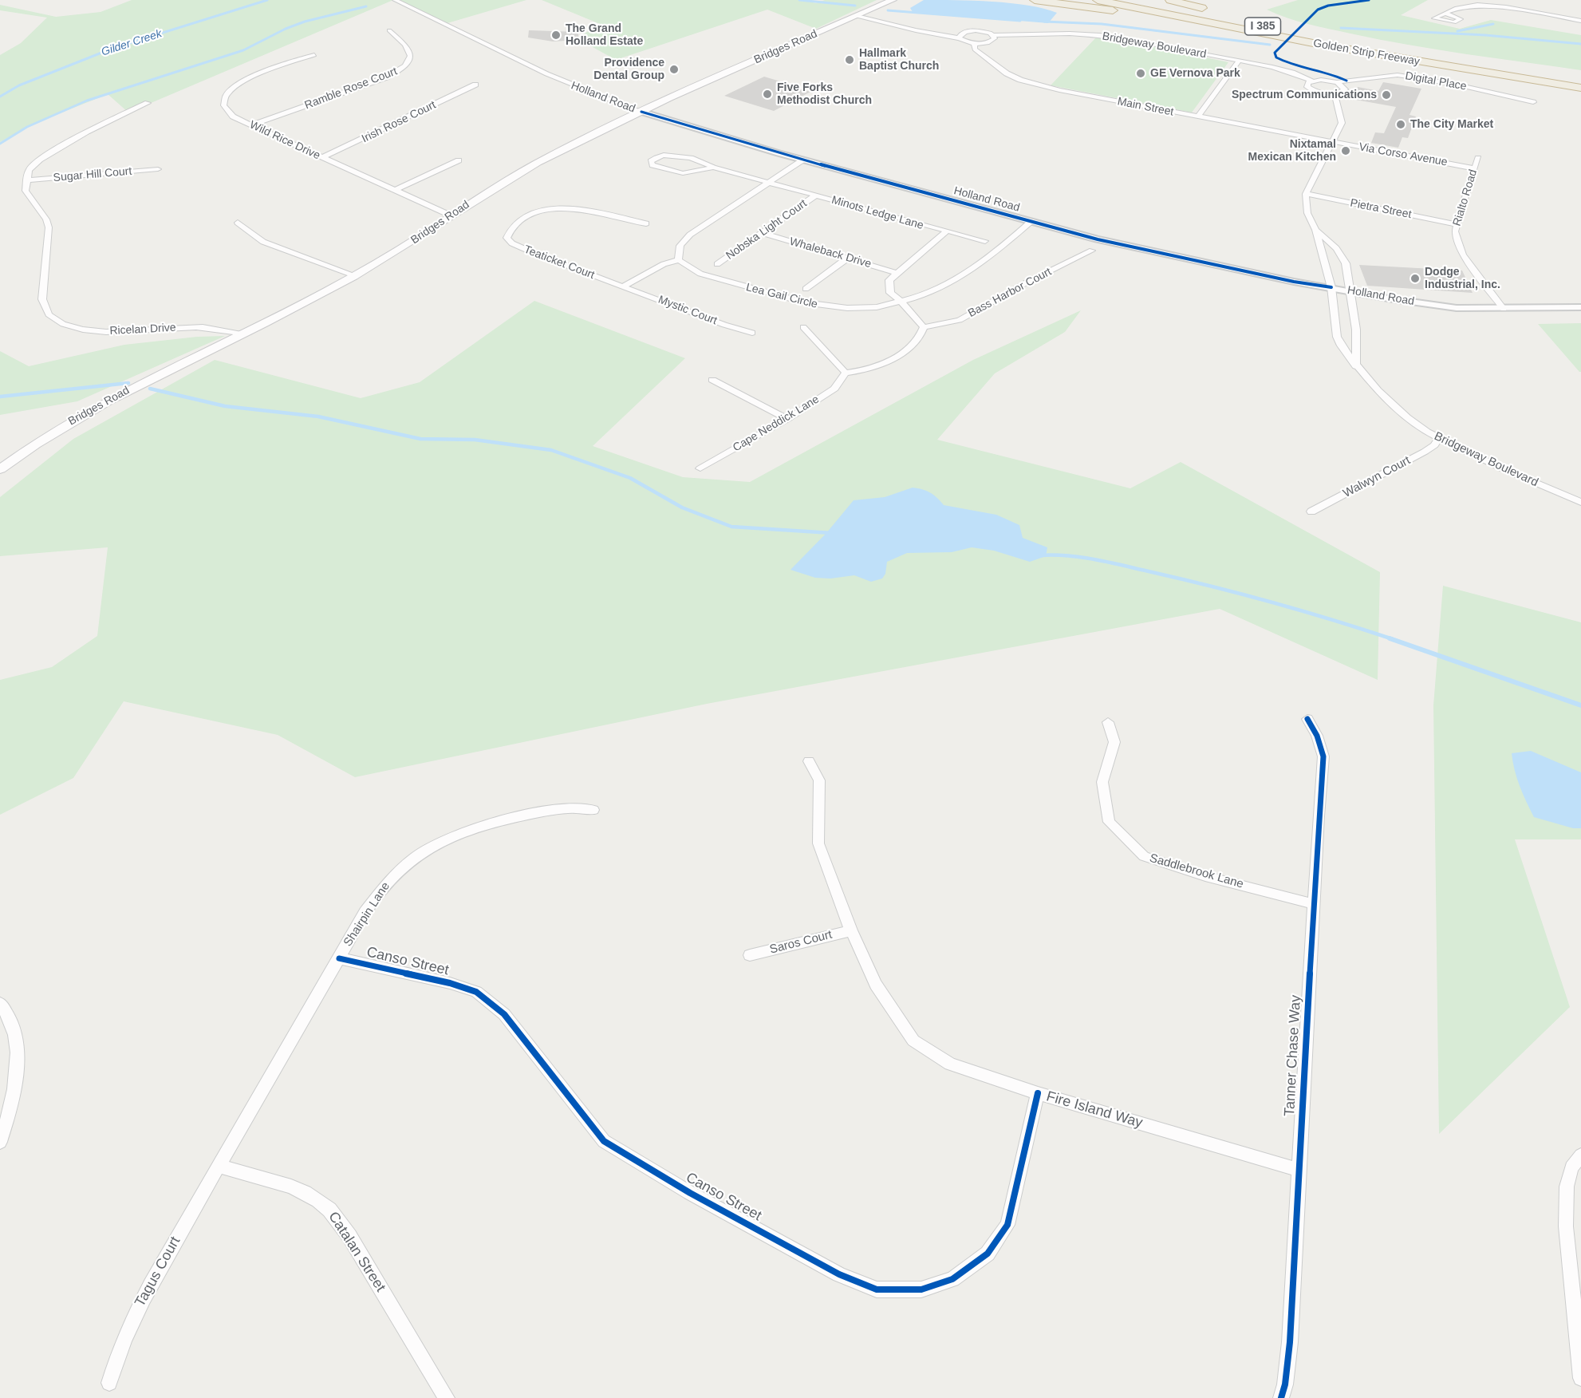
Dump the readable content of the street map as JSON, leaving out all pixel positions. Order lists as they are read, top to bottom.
{
  "streets": {
    "highway": ["I 385", "Golden Strip Freeway"],
    "main road": ["Bridges Road"],
    "street": [
      "Bridgeway Boulevard",
      "Digital Place",
      "Ramble Rose Court",
      "Holland Road",
      "Main Street",
      "Irish Rose Court",
      "Wild Rice Drive",
      "Via Corso Avenue",
      "Sugar Hill Court",
      "Rialto Road",
      "Pietra Street",
      "Minots Ledge Lane",
      "Nobska Light Court",
      "Whaleback Drive",
      "Teaticket Court",
      "Bass Harbor Court",
      "Lea Gail Circle",
      "Mystic Court",
      "Ricelan Drive",
      "Cape Neddick Lane",
      "Walwyn Court",
      "Saddlebrook Lane",
      "Shairpin Lane",
      "Saros Court",
      "Canso Street",
      "Tanner Chase Way",
      "Fire Island Way",
      "Catalan Street",
      "Tagus Court"
    ]
  },
  "crossings": [
    ["Bridgeway Boulevard", "Digital Place"],
    ["Bridgeway Boulevard", "Holland Road"],
    ["Bridgeway Boulevard", "Pietra Street"],
    ["Bridgeway Boulevard", "Walwyn Court"],
    ["Bridges Road", "Holland Road"],
    ["Bridges Road", "Wild Rice Drive"],
    ["Bridges Road", "Ricelan Drive"],
    ["Ramble Rose Court", "Wild Rice Drive"],
    ["Holland Road", "Rialto Road"],
    ["Holland Road", "Lea Gail Circle"],
    ["Main Street", "Via Corso Avenue"],
    ["Irish Rose Court", "Wild Rice Drive"],
    ["Via Corso Avenue", "Rialto Road"],
    ["Sugar Hill Court", "Ricelan Drive"],
    ["Rialto Road", "Pietra Street"],
    ["Minots Ledge Lane", "Nobska Light Court"],
    ["Nobska Light Court", "Whaleback Drive"],
    ["Teaticket Court", "Mystic Court"],
    ["Saddlebrook Lane", "Tanner Chase Way"],
    ["Shairpin Lane", "Canso Street"],
    ["Shairpin Lane", "Catalan Street"],
    ["Shairpin Lane", "Tagus Court"],
    ["Saros Court", "Fire Island Way"],
    ["Canso Street", "Fire Island Way"],
    ["Tanner Chase Way", "Fire Island Way"],
    ["Catalan Street", "Tagus Court"]
  ],
  "water": ["Gilder Creek"],
  "places": [
    "The Grand Holland Estate",
    "Hallmark Baptist Church",
    "Providence Dental Group",
    "GE Vernova Park",
    "Five Forks Methodist Church",
    "Spectrum Communications",
    "The City Market",
    "Nixtamal Mexican Kitchen",
    "Dodge Industrial, Inc."
  ]
}
